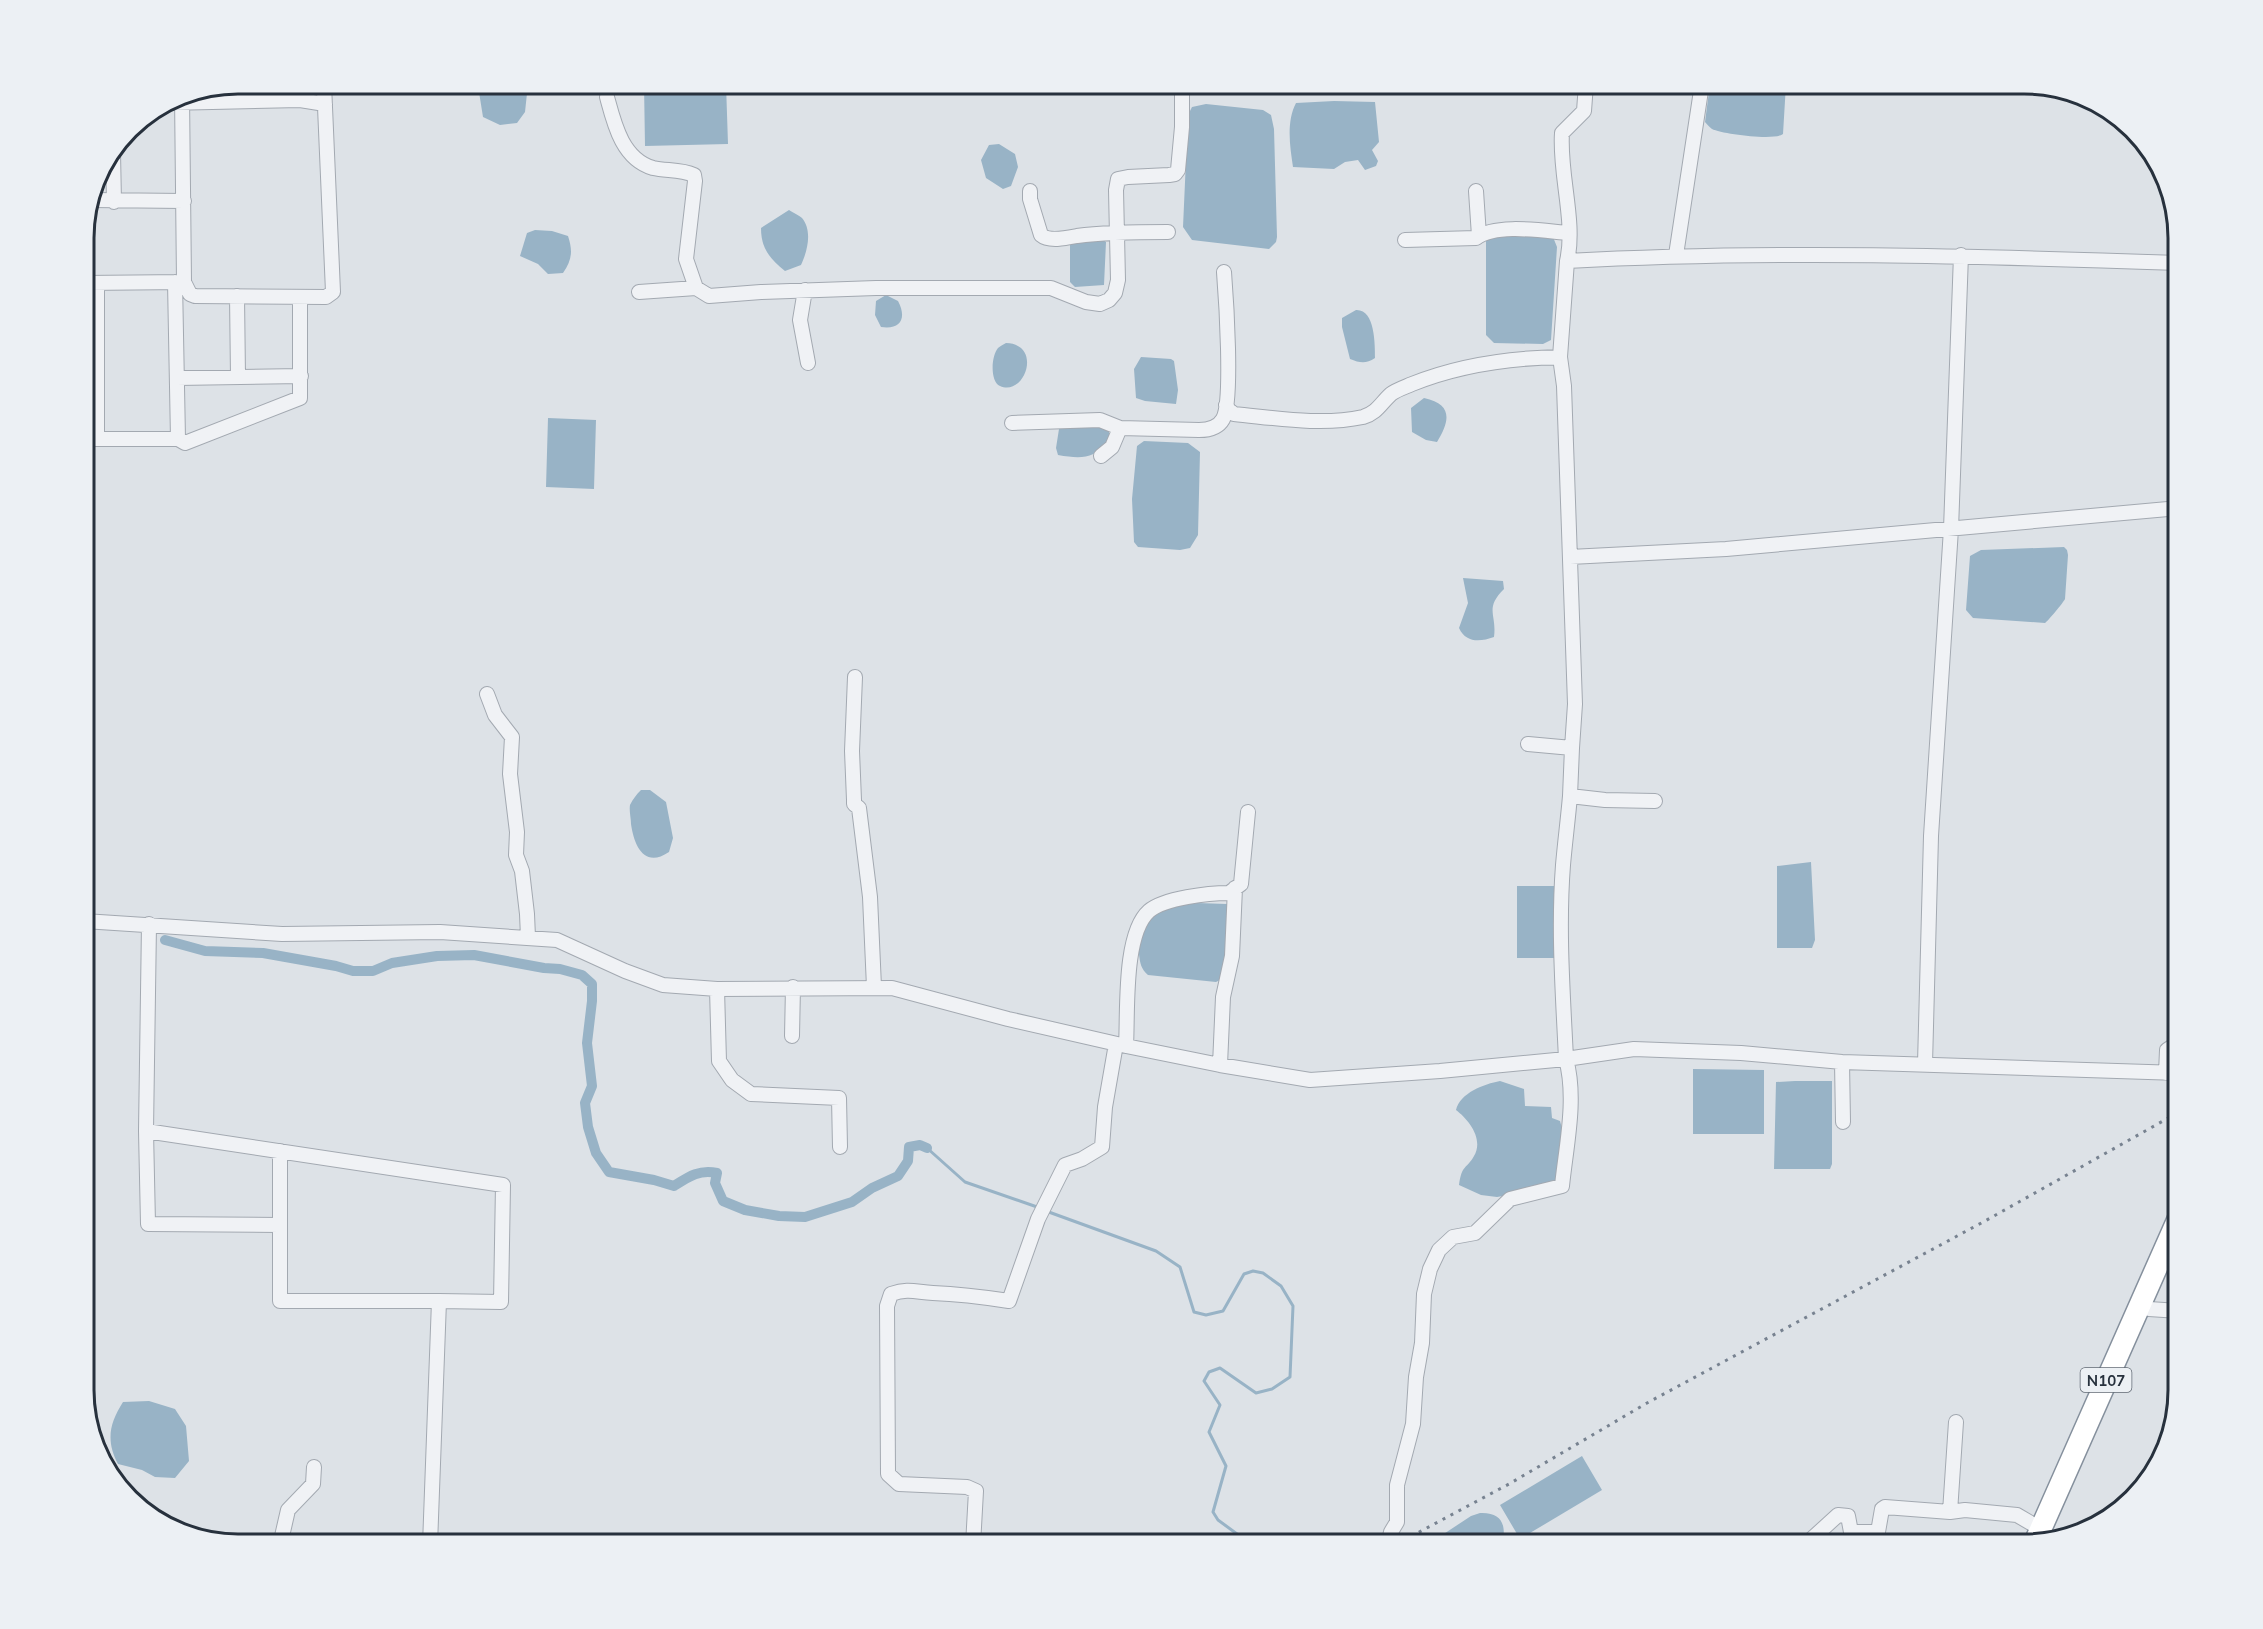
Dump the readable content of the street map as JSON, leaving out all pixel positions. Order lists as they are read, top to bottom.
{
  "streets": {
    "highway": ["N107"]
  }
}
